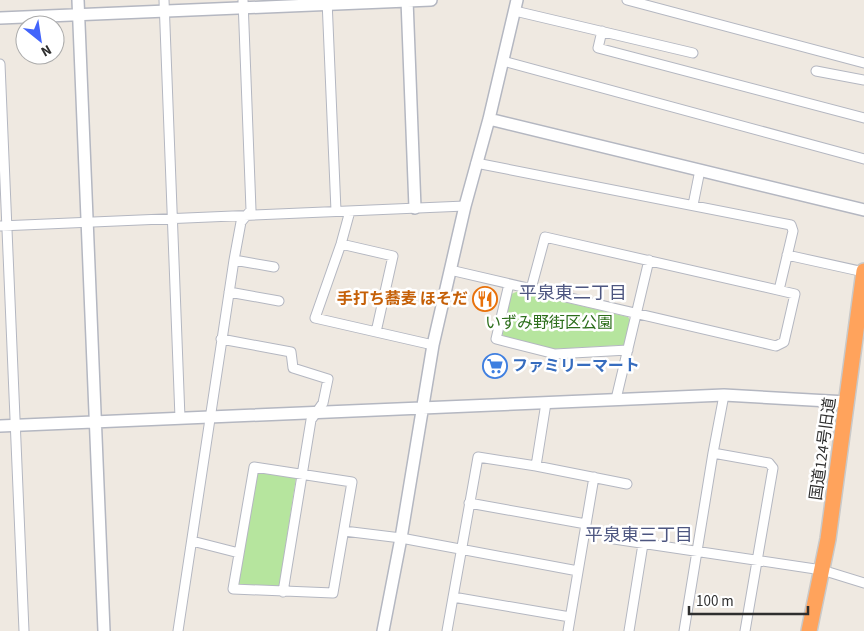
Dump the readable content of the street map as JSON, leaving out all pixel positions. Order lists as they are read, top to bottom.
{
  "streets": {
    "highway": ["国道124号旧道"]
  },
  "districts": ["平泉東二丁目", "平泉東三丁目"],
  "parks": ["いずみ野街区公園"],
  "places": {
    "restaurant": ["手打ち蕎麦 ほそだ"],
    "supermarket": ["ファミリーマート"]
  },
  "scale_bar": "100 m",
  "north": "bottom right"
}
